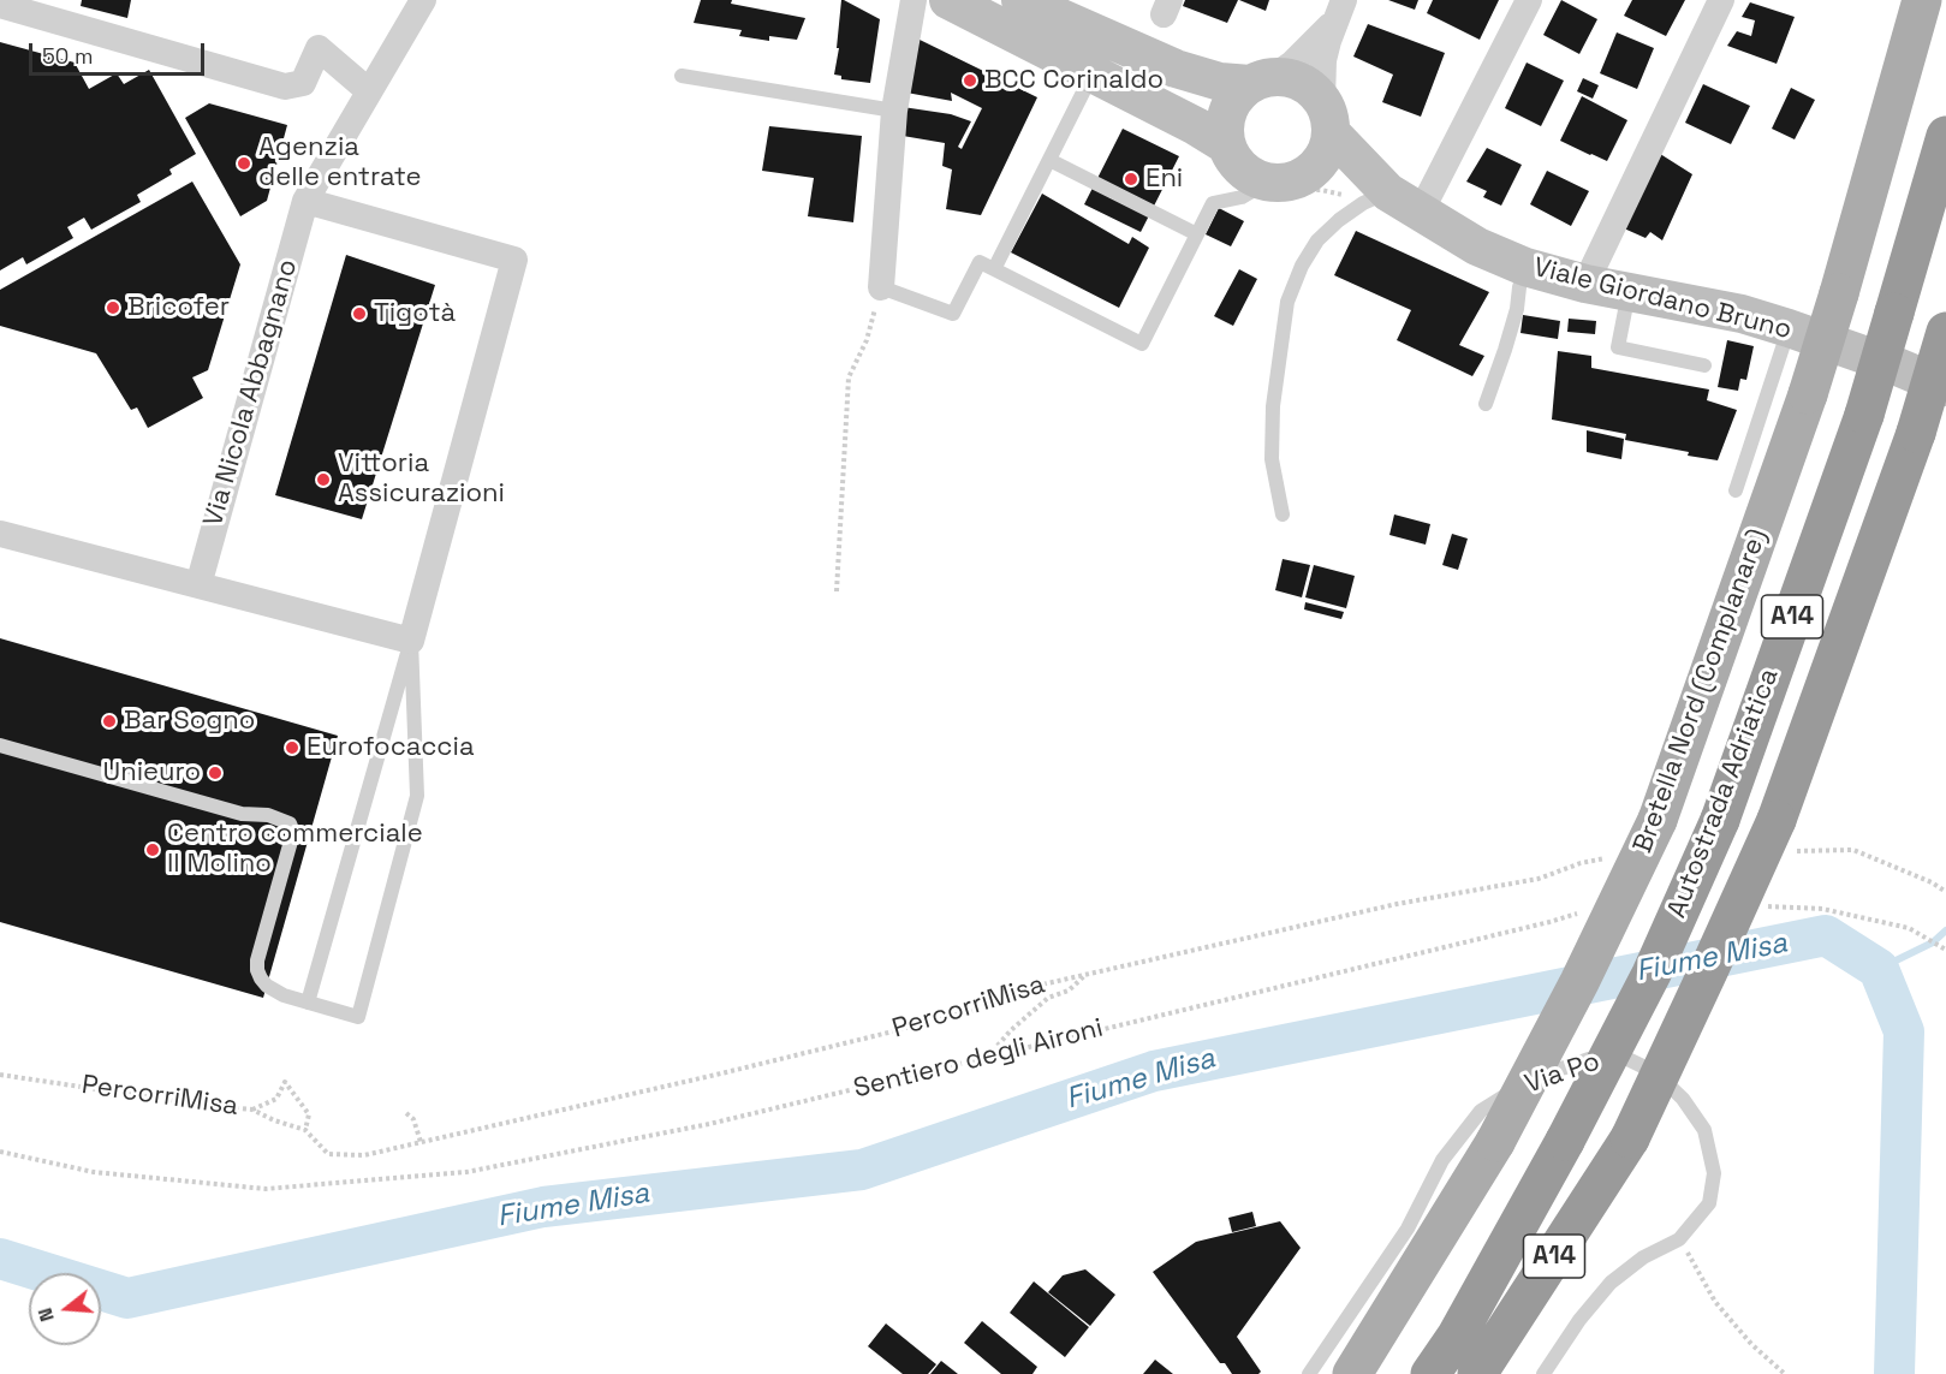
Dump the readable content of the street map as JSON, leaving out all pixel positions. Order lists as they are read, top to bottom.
{
  "streets": {
    "highway": ["A14", "Autostrada Adriatica"],
    "main road": ["Viale Giordano Bruno", "Bretella Nord (Complanare)"],
    "street": ["Via Nicola Abbagnano"],
    "lane": ["Via Po"],
    "path": ["PercorriMisa", "Sentiero degli Aironi"]
  },
  "water": ["Fiume Misa"],
  "places": [
    "BCC Corinaldo",
    "Agenzia delle entrate",
    "Eni",
    "Bricofer",
    "Tigotà",
    "Vittoria Assicurazioni",
    "Bar Sogno",
    "Eurofocaccia",
    "Unieuro",
    "Centro commerciale Il Molino"
  ],
  "scale_bar": "50 m",
  "north": "left"
}
